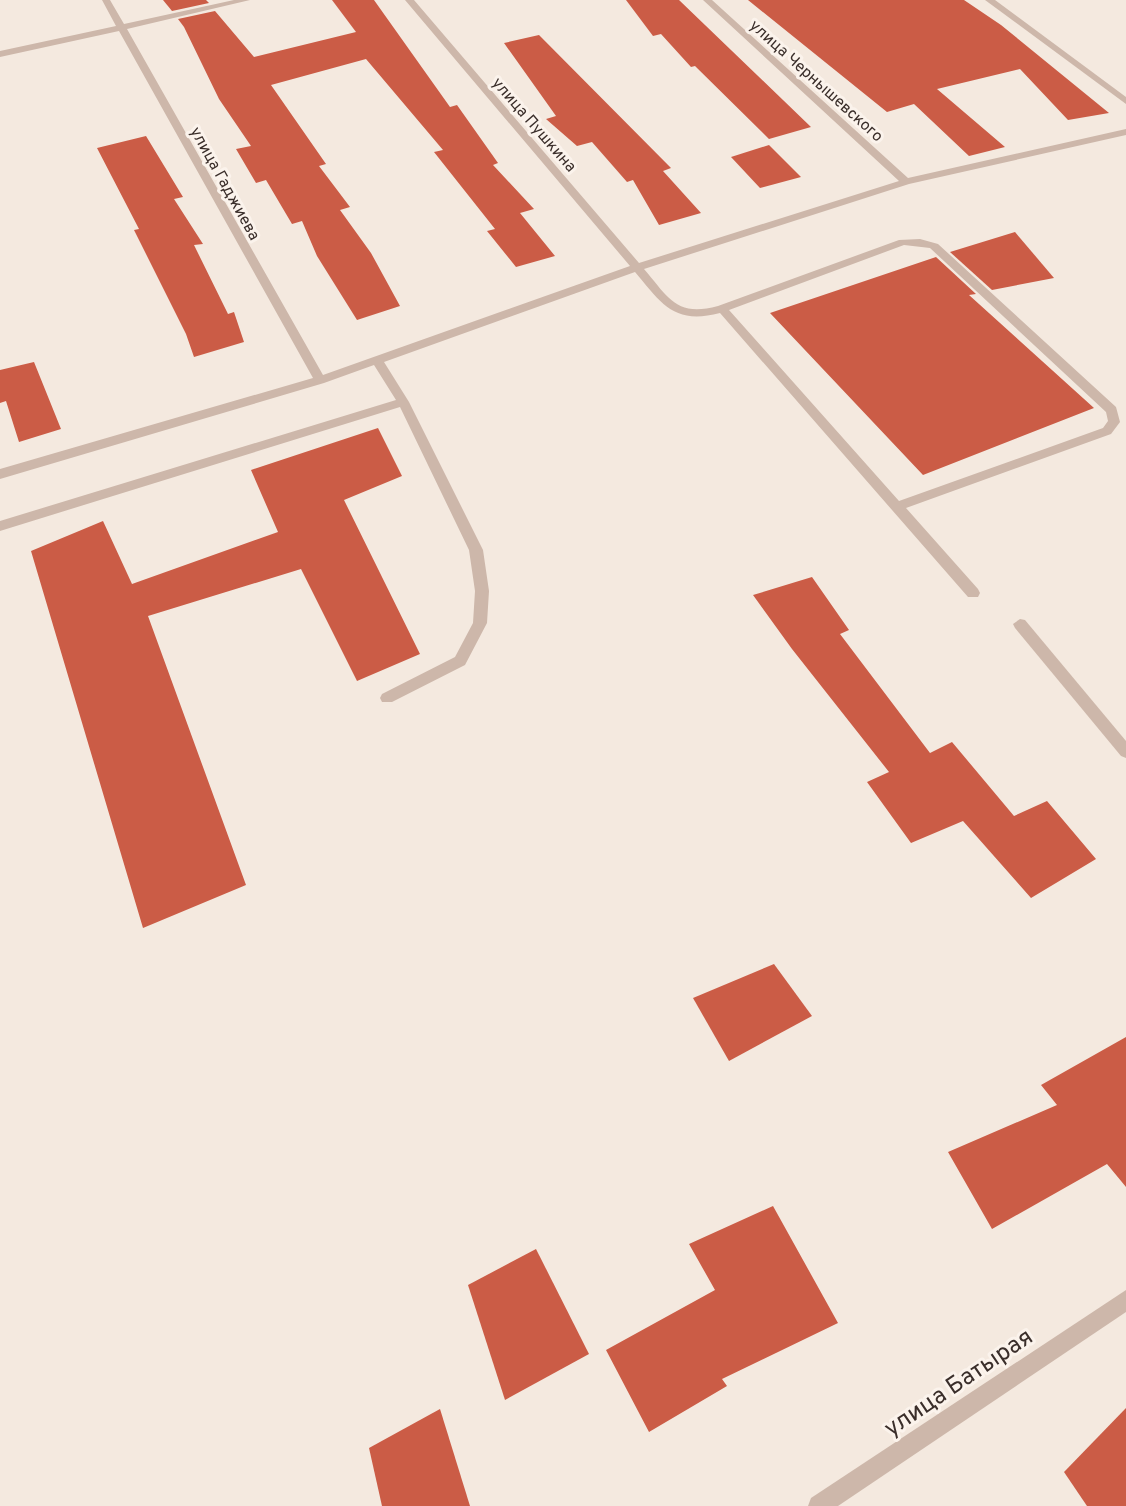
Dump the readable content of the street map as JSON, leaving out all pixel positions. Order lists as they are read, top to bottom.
{
  "streets": {
    "street": [
      "улица Чернышевского",
      "улица Пушкина",
      "улица Гаджиева",
      "улица Батырая"
    ]
  }
}
